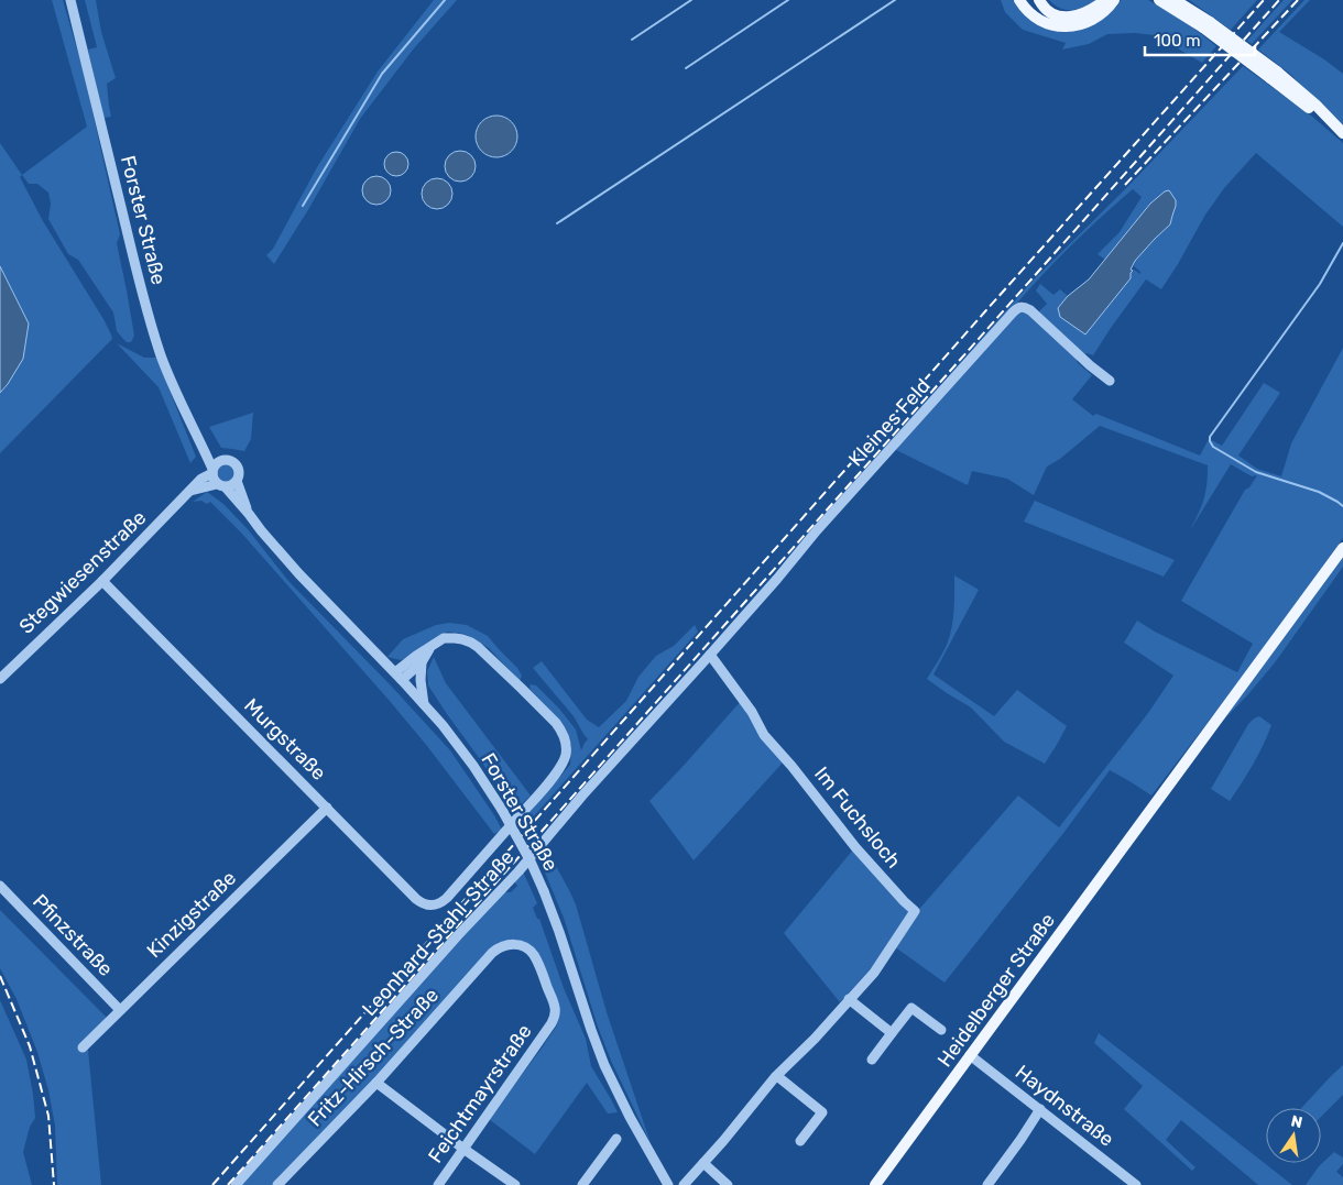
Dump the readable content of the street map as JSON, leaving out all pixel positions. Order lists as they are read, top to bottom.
{
  "streets": {
    "main road": ["Heidelberger Straße"],
    "street": [
      "Forster Straße",
      "Kleines Feld",
      "Stegwiesenstraße",
      "Murgstraße",
      "Im Fuchsloch",
      "Kinzigstraße",
      "Leonhard-Stahl-Straße",
      "Pfinzstraße",
      "Fritz-Hirsch-Straße",
      "Feichtmayrstraße",
      "Haydnstraße"
    ]
  },
  "crossings": [
    ["Forster Straße", "Stegwiesenstraße"],
    ["Kleines Feld", "Im Fuchsloch"],
    ["Kleines Feld", "Leonhard-Stahl-Straße"],
    ["Stegwiesenstraße", "Murgstraße"],
    ["Murgstraße", "Kinzigstraße"],
    ["Im Fuchsloch", "Leonhard-Stahl-Straße"],
    ["Kinzigstraße", "Pfinzstraße"],
    ["Heidelberger Straße", "Haydnstraße"],
    ["Fritz-Hirsch-Straße", "Feichtmayrstraße"]
  ],
  "scale_bar": "100 m",
  "north": "top"
}
